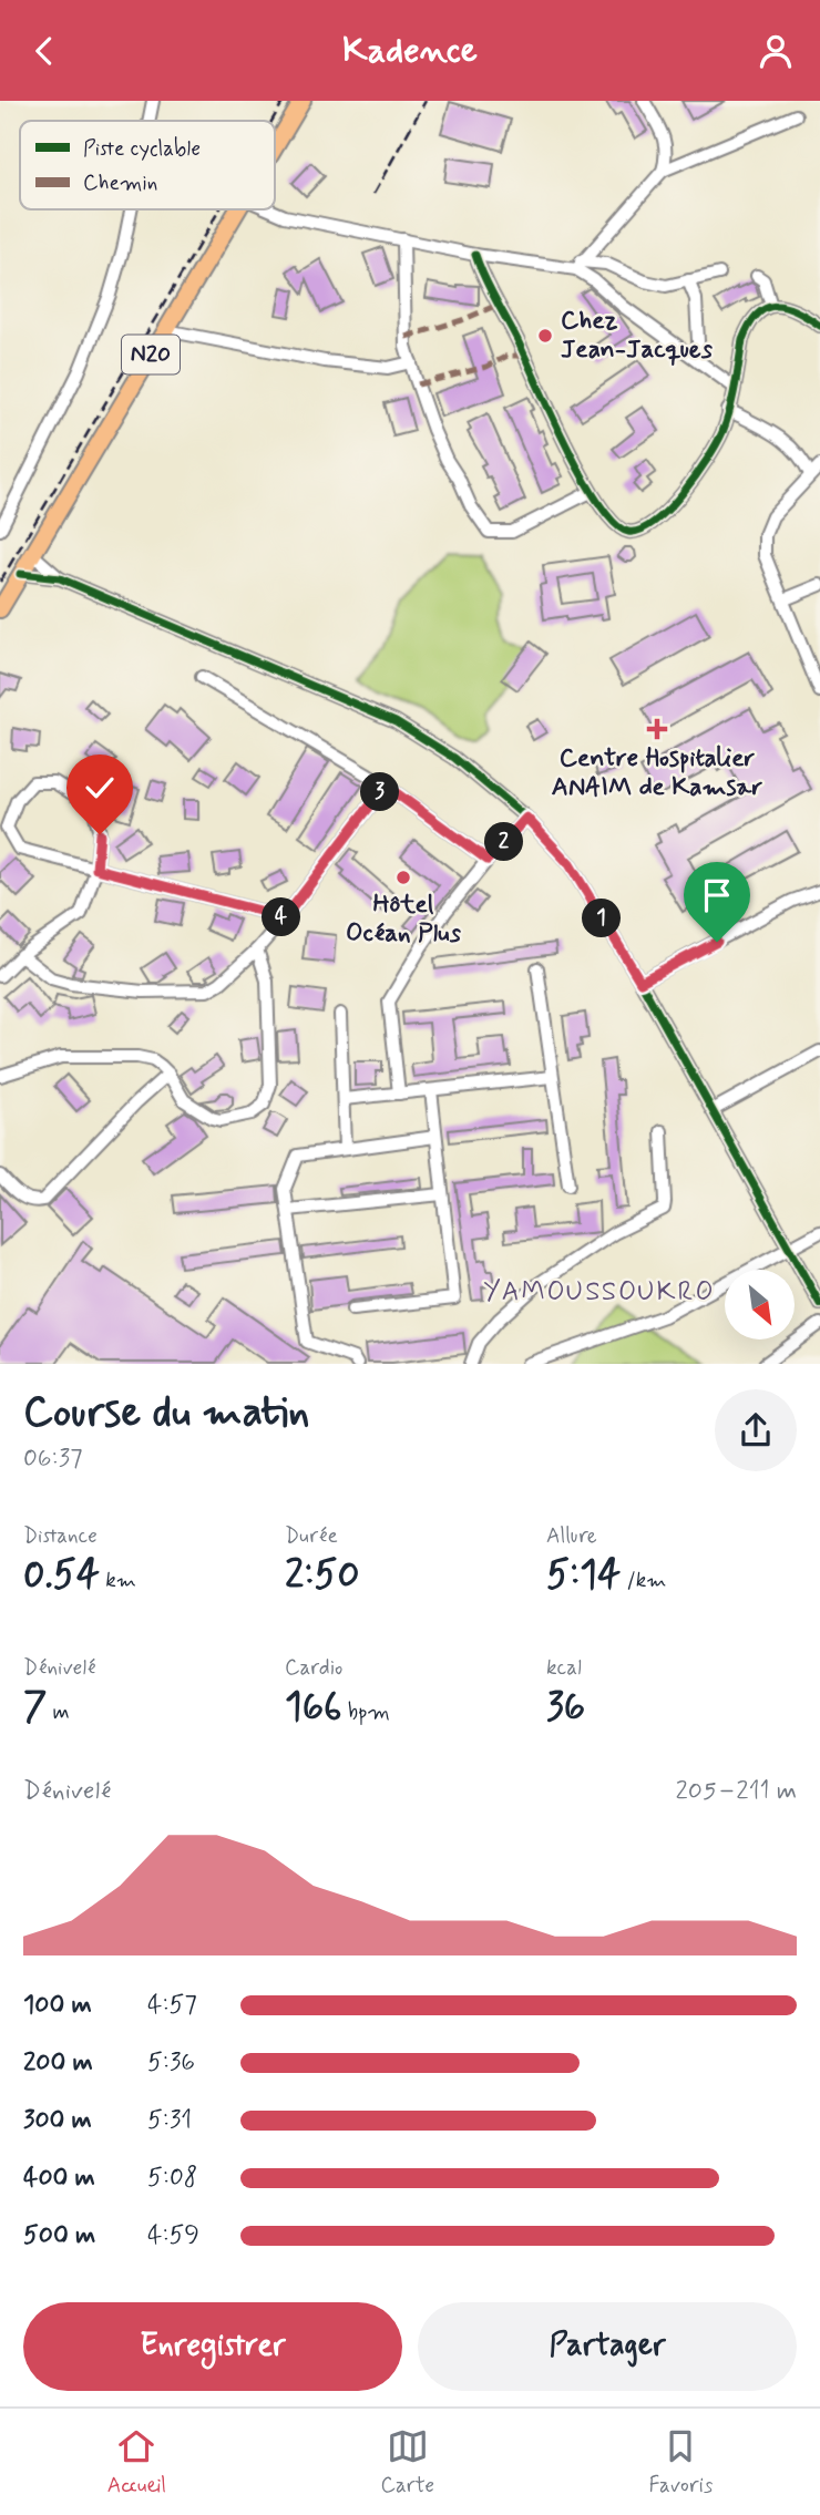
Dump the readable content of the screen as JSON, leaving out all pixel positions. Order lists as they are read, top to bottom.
{
  "streets": {
    "main road": ["N20"]
  },
  "districts": ["YAMOUSSOUKRO"],
  "places": {
    "other": ["Chez Jean-Jacques", "Hôtel Océan Plus"],
    "health": ["Centre Hospitalier ANAIM de Kamsar"]
  },
  "legend": ["Piste cyclable", "Chemin"],
  "north": "bottom right",
  "page": {
    "header": "Kadence",
    "pins": [
      "3",
      "2",
      "4",
      "1"
    ],
    "heading": ["Course du matin", "06:37"],
    "stats": [
      ["Distance", "0.54 km"],
      ["Durée", "2:50"],
      ["Allure", "5:14 /km"],
      ["Dénivelé", "7 m"],
      ["Cardio", "166 bpm"],
      ["kcal", "36"]
    ],
    "chart": ["Dénivelé", "205–211 m"],
    "list": [
      {
        "name": "100 m",
        "note": "4:57"
      },
      {
        "name": "200 m",
        "note": "5:36"
      },
      {
        "name": "300 m",
        "note": "5:31"
      },
      {
        "name": "400 m",
        "note": "5:08"
      },
      {
        "name": "500 m",
        "note": "4:59"
      }
    ],
    "buttons": ["Enregistrer", "Partager"],
    "tabs": ["Accueil", "Carte", "Favoris"]
  }
}
